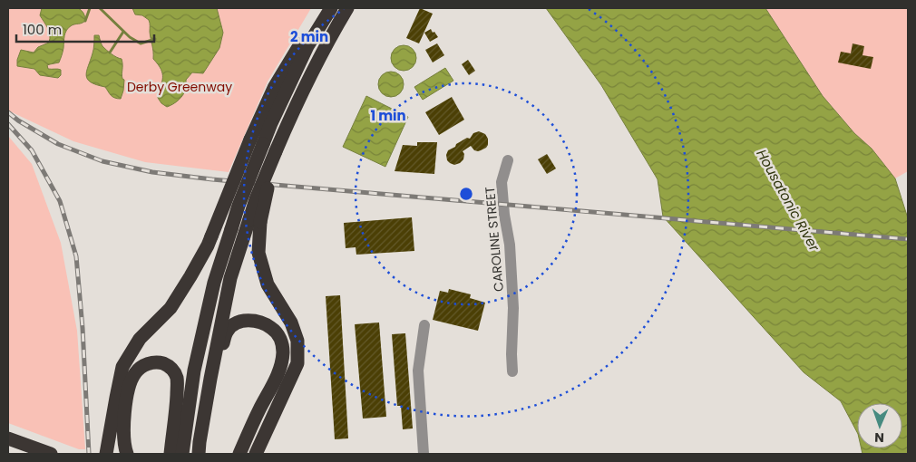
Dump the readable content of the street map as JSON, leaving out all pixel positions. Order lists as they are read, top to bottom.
{
  "streets": {
    "street": ["CAROLINE STREET"]
  },
  "water": ["Housatonic River"],
  "parks": ["Derby Greenway"],
  "scale_bar": "100 m",
  "north": "bottom",
  "rings": ["2 min", "1 min"]
}
